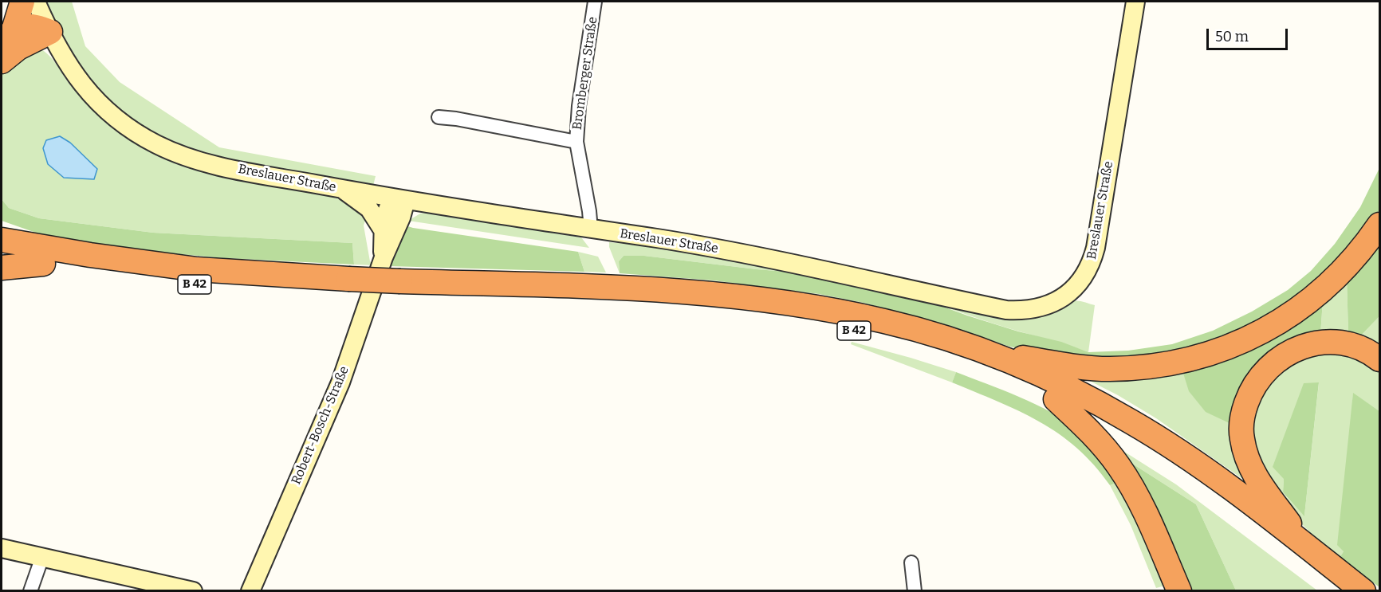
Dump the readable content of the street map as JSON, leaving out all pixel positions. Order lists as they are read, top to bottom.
{
  "streets": {
    "highway": ["B 42"],
    "street": ["Bromberger Straße", "Breslauer Straße", "Robert-Bosch-Straße"]
  },
  "crossings": [
    ["Bromberger Straße", "Breslauer Straße"],
    ["Breslauer Straße", "Robert-Bosch-Straße"]
  ],
  "scale_bar": "50 m"
}
